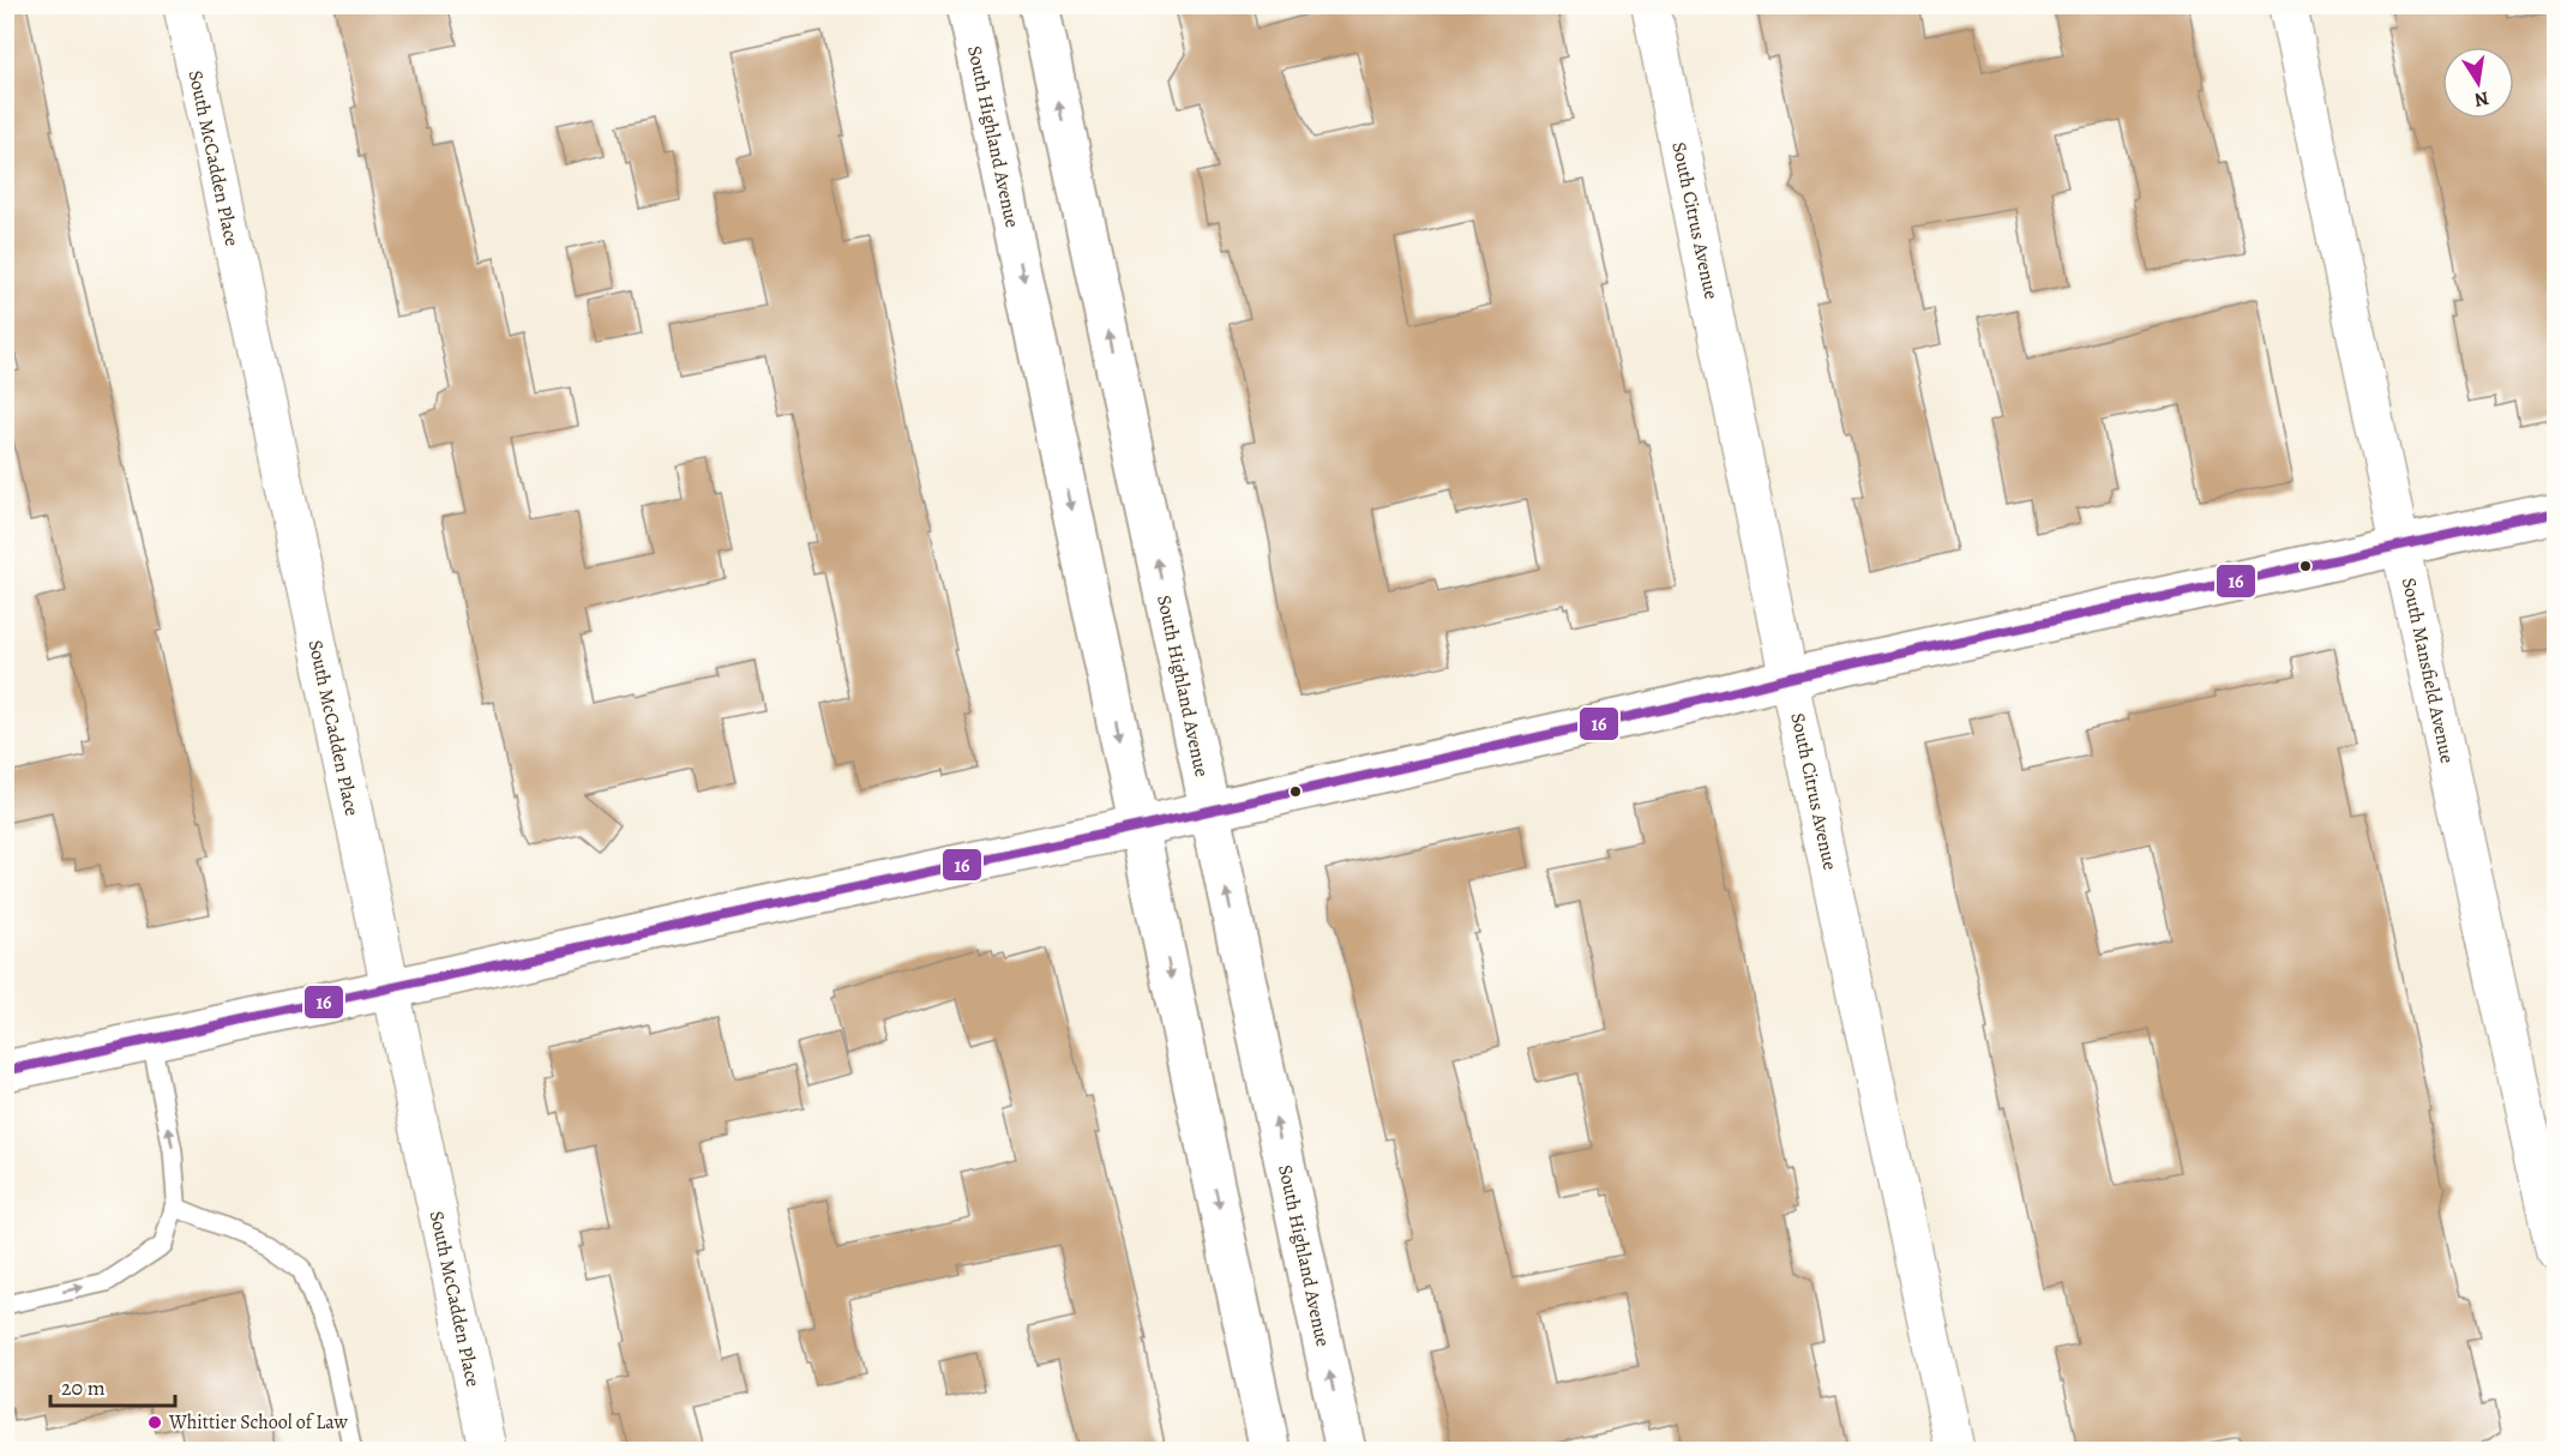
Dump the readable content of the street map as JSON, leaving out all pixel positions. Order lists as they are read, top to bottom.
{
  "streets": {
    "main road": ["South Highland Avenue"],
    "street": ["South McCadden Place", "South Citrus Avenue", "South Mansfield Avenue"]
  },
  "places": ["Whittier School of Law"],
  "lines": ["transit line 16"],
  "scale_bar": "20 m",
  "north": "bottom"
}
